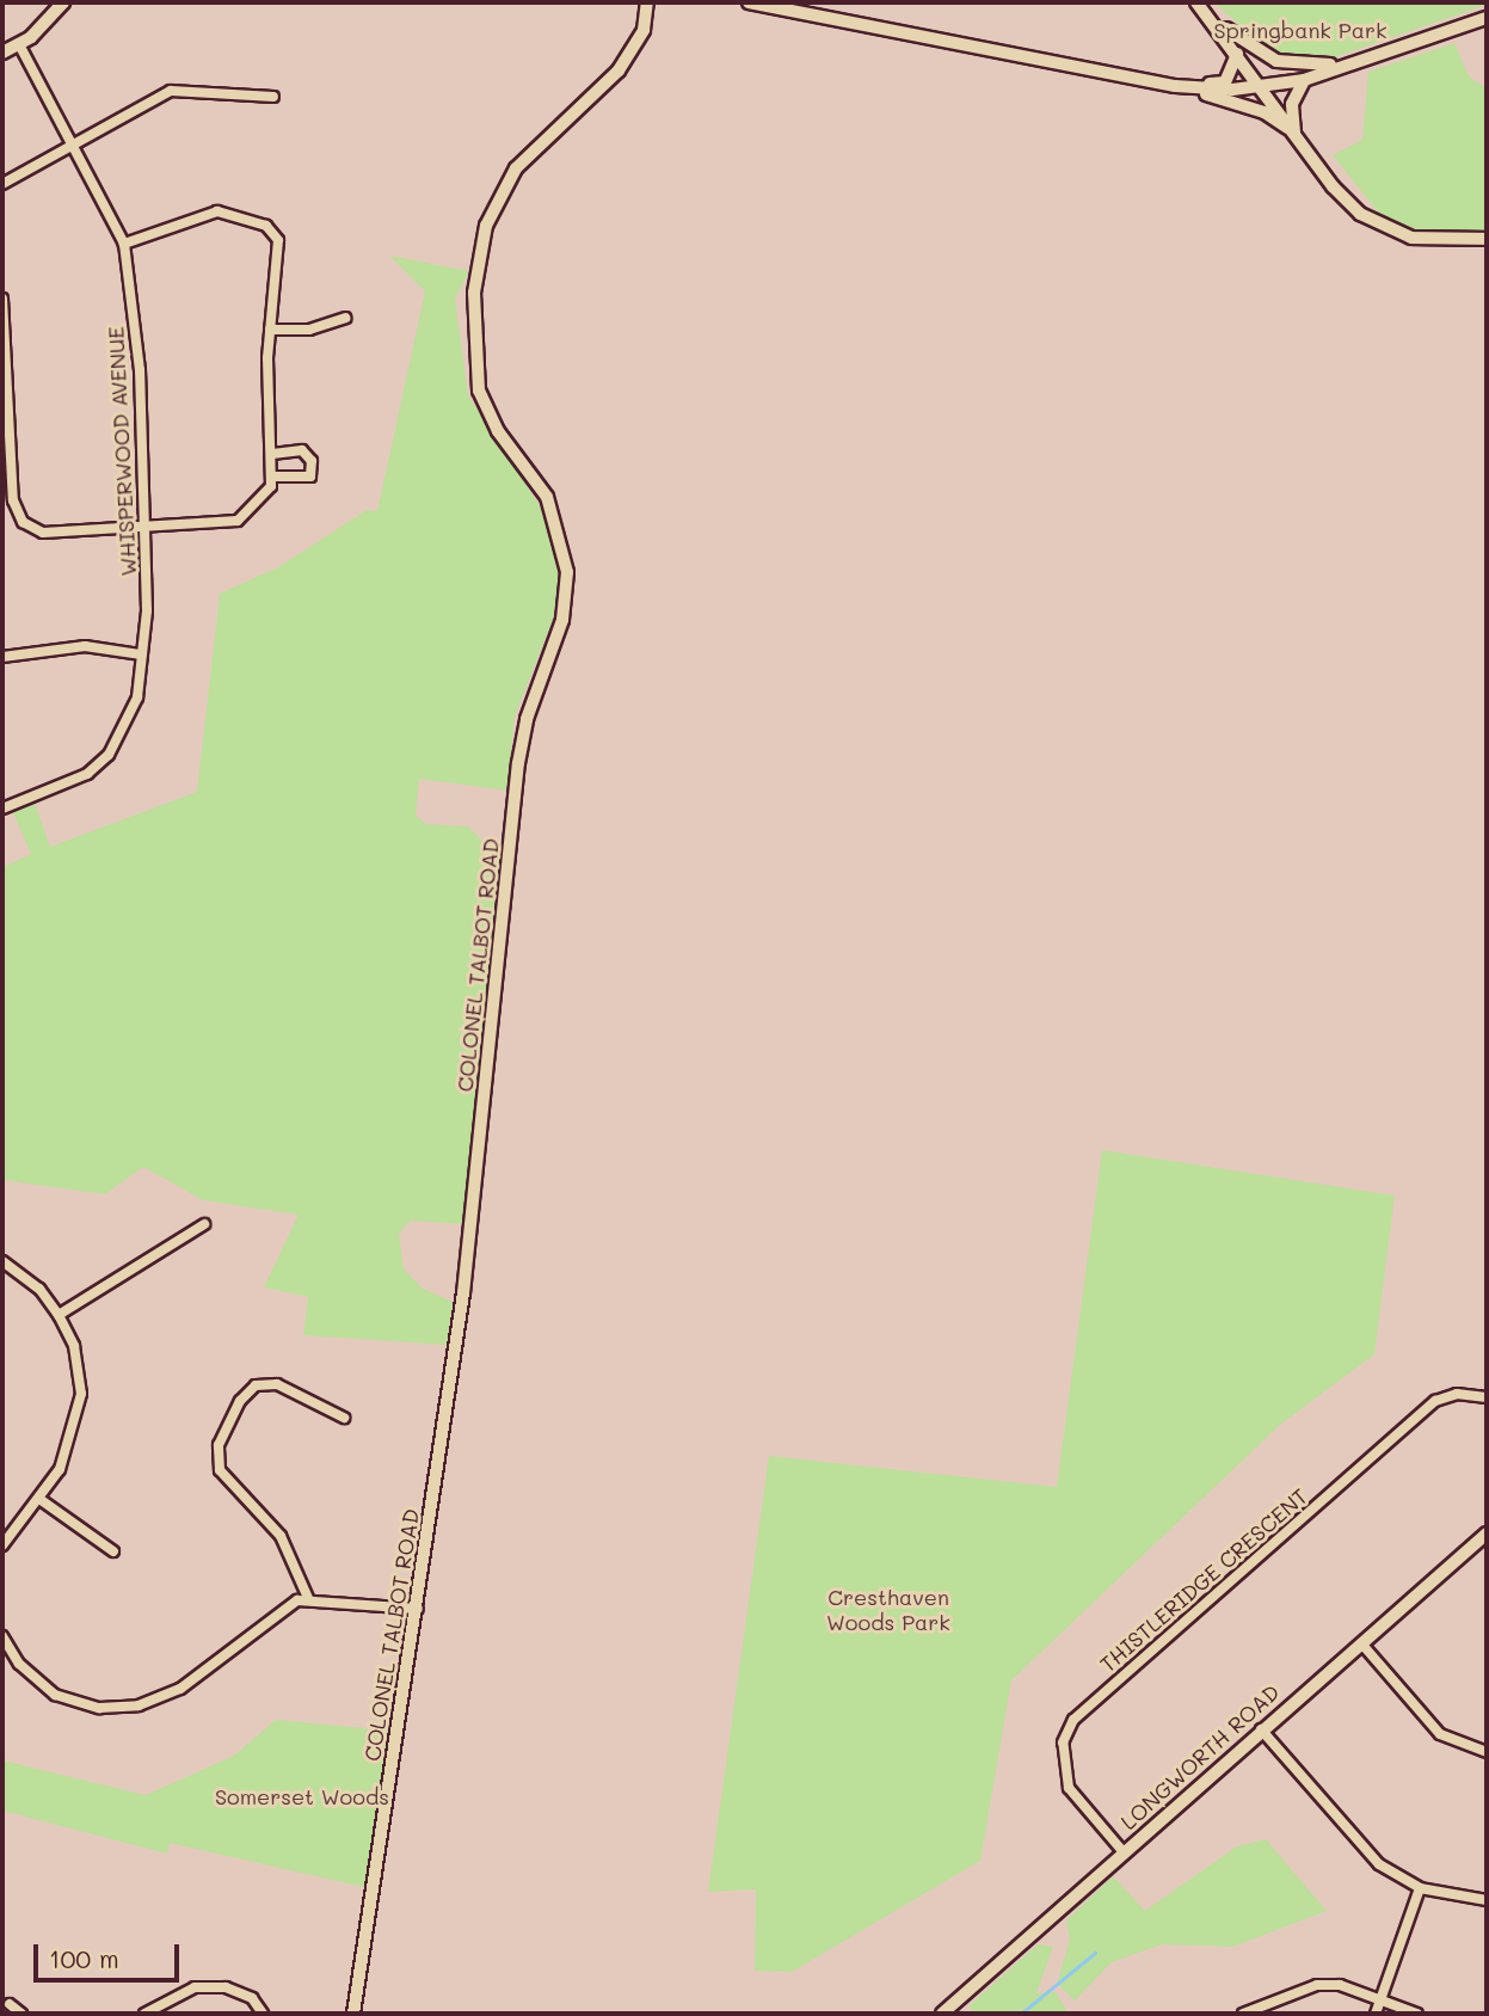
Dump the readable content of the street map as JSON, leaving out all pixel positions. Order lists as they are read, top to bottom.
{
  "streets": {
    "main road": ["COLONEL TALBOT ROAD", "LONGWORTH ROAD"],
    "street": ["WHISPERWOOD AVENUE", "THISTLERIDGE CRESCENT"]
  },
  "crossings": [
    ["THISTLERIDGE CRESCENT", "LONGWORTH ROAD"]
  ],
  "parks": ["Springbank Park", "Cresthaven Woods Park", "Somerset Woods"],
  "scale_bar": "100 m"
}
